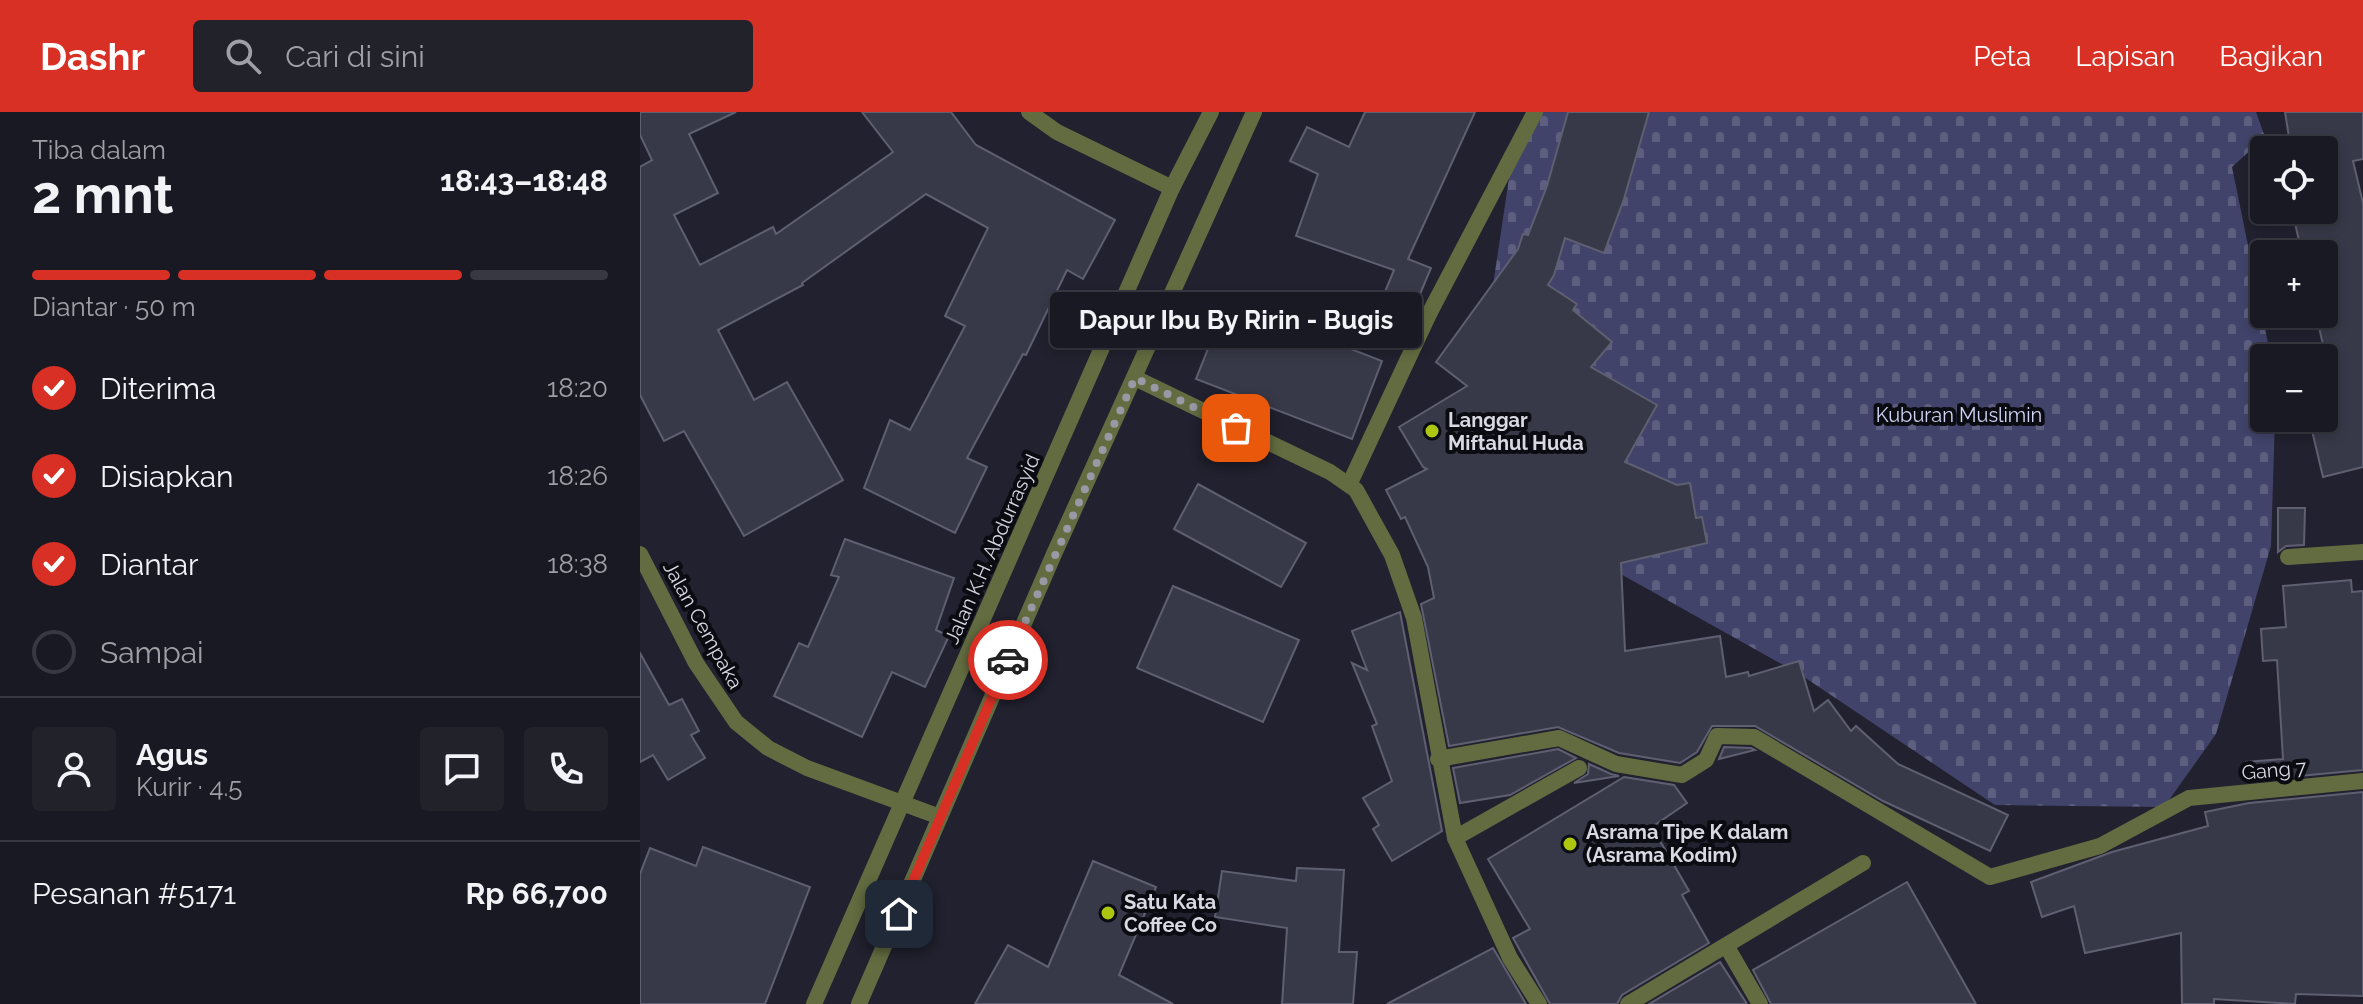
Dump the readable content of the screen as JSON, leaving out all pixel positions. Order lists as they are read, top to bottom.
{
  "streets": {
    "street": ["Jalan K.H. Abdurrasyid", "Jalan Cempaka", "Gang 7"]
  },
  "crossings": [
    ["Jalan K.H. Abdurrasyid", "Jalan Cempaka"]
  ],
  "parks": ["Kuburan Muslimin"],
  "places": [
    "Dapur Ibu By Ririn - Bugis",
    "Langgar Miftahul Huda",
    "Asrama Tipe K dalam (Asrama Kodim)",
    "Satu Kata Coffee Co"
  ],
  "page": {
    "header": "Dashr",
    "search": "Cari di sini",
    "nav": ["Peta", "Lapisan", "Bagikan"],
    "heading": ["2 mnt", "Tiba dalam", "18:43–18:48"],
    "panel": [
      "Agus",
      "Kurir · 4.5",
      "Pesanan #5171",
      "Rp 66,700"
    ],
    "map_buttons": ["+", "−"],
    "bar": "Diantar · 50 m",
    "bubble": "Dapur Ibu By Ririn - Bugis",
    "list": [
      ["Diterima", "18:20"],
      ["Disiapkan", "18:26"],
      ["Diantar", "18:38"],
      "Sampai"
    ]
  }
}
